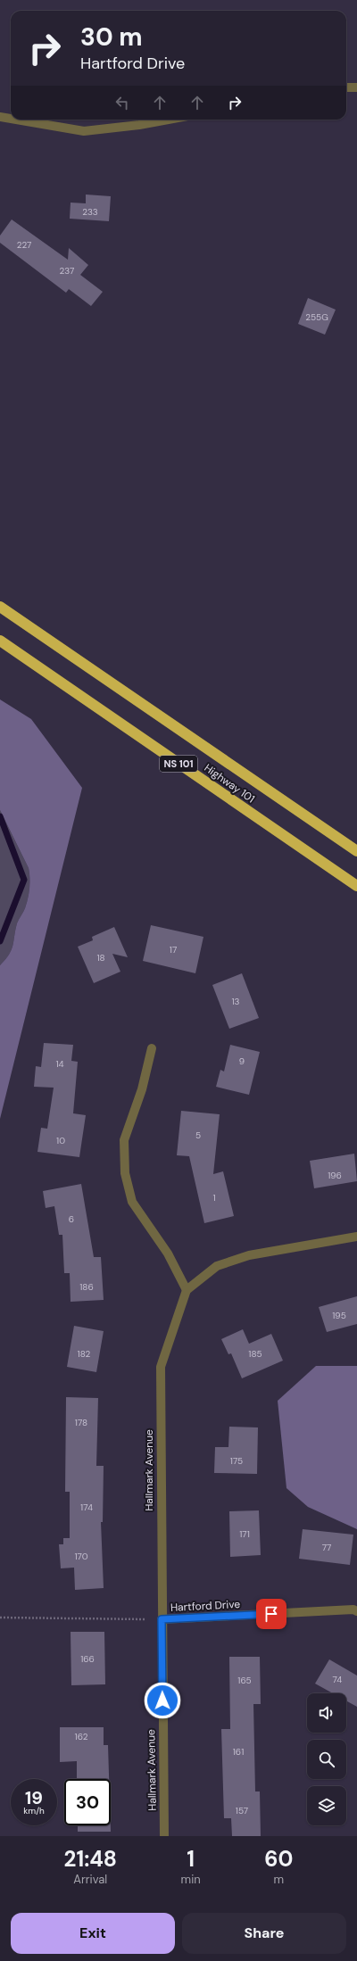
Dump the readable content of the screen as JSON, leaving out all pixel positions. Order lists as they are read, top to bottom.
{
  "streets": {
    "highway": ["NS 101", "Highway 101"],
    "street": ["Hallmark Avenue", "Hartford Drive"]
  },
  "crossings": [
    ["Hallmark Avenue", "Hartford Drive"]
  ],
  "house_numbers": [
    "233",
    "227",
    "237",
    "255G",
    "17",
    "18",
    "13",
    "9",
    "14",
    "5",
    "10",
    "196",
    "1",
    "6",
    "186",
    "195",
    "182",
    "185",
    "178",
    "175",
    "174",
    "171",
    "77",
    "170",
    "166",
    "74",
    "165",
    "162",
    "161",
    "157"
  ],
  "page": {
    "turn": ["30 m", "Hartford Drive"],
    "speed": "19 km/h",
    "limit": "30",
    "eta": [
      "21:48",
      "Arrival",
      "1",
      "min",
      "60",
      "m"
    ],
    "buttons": ["Exit", "Share"]
  }
}
